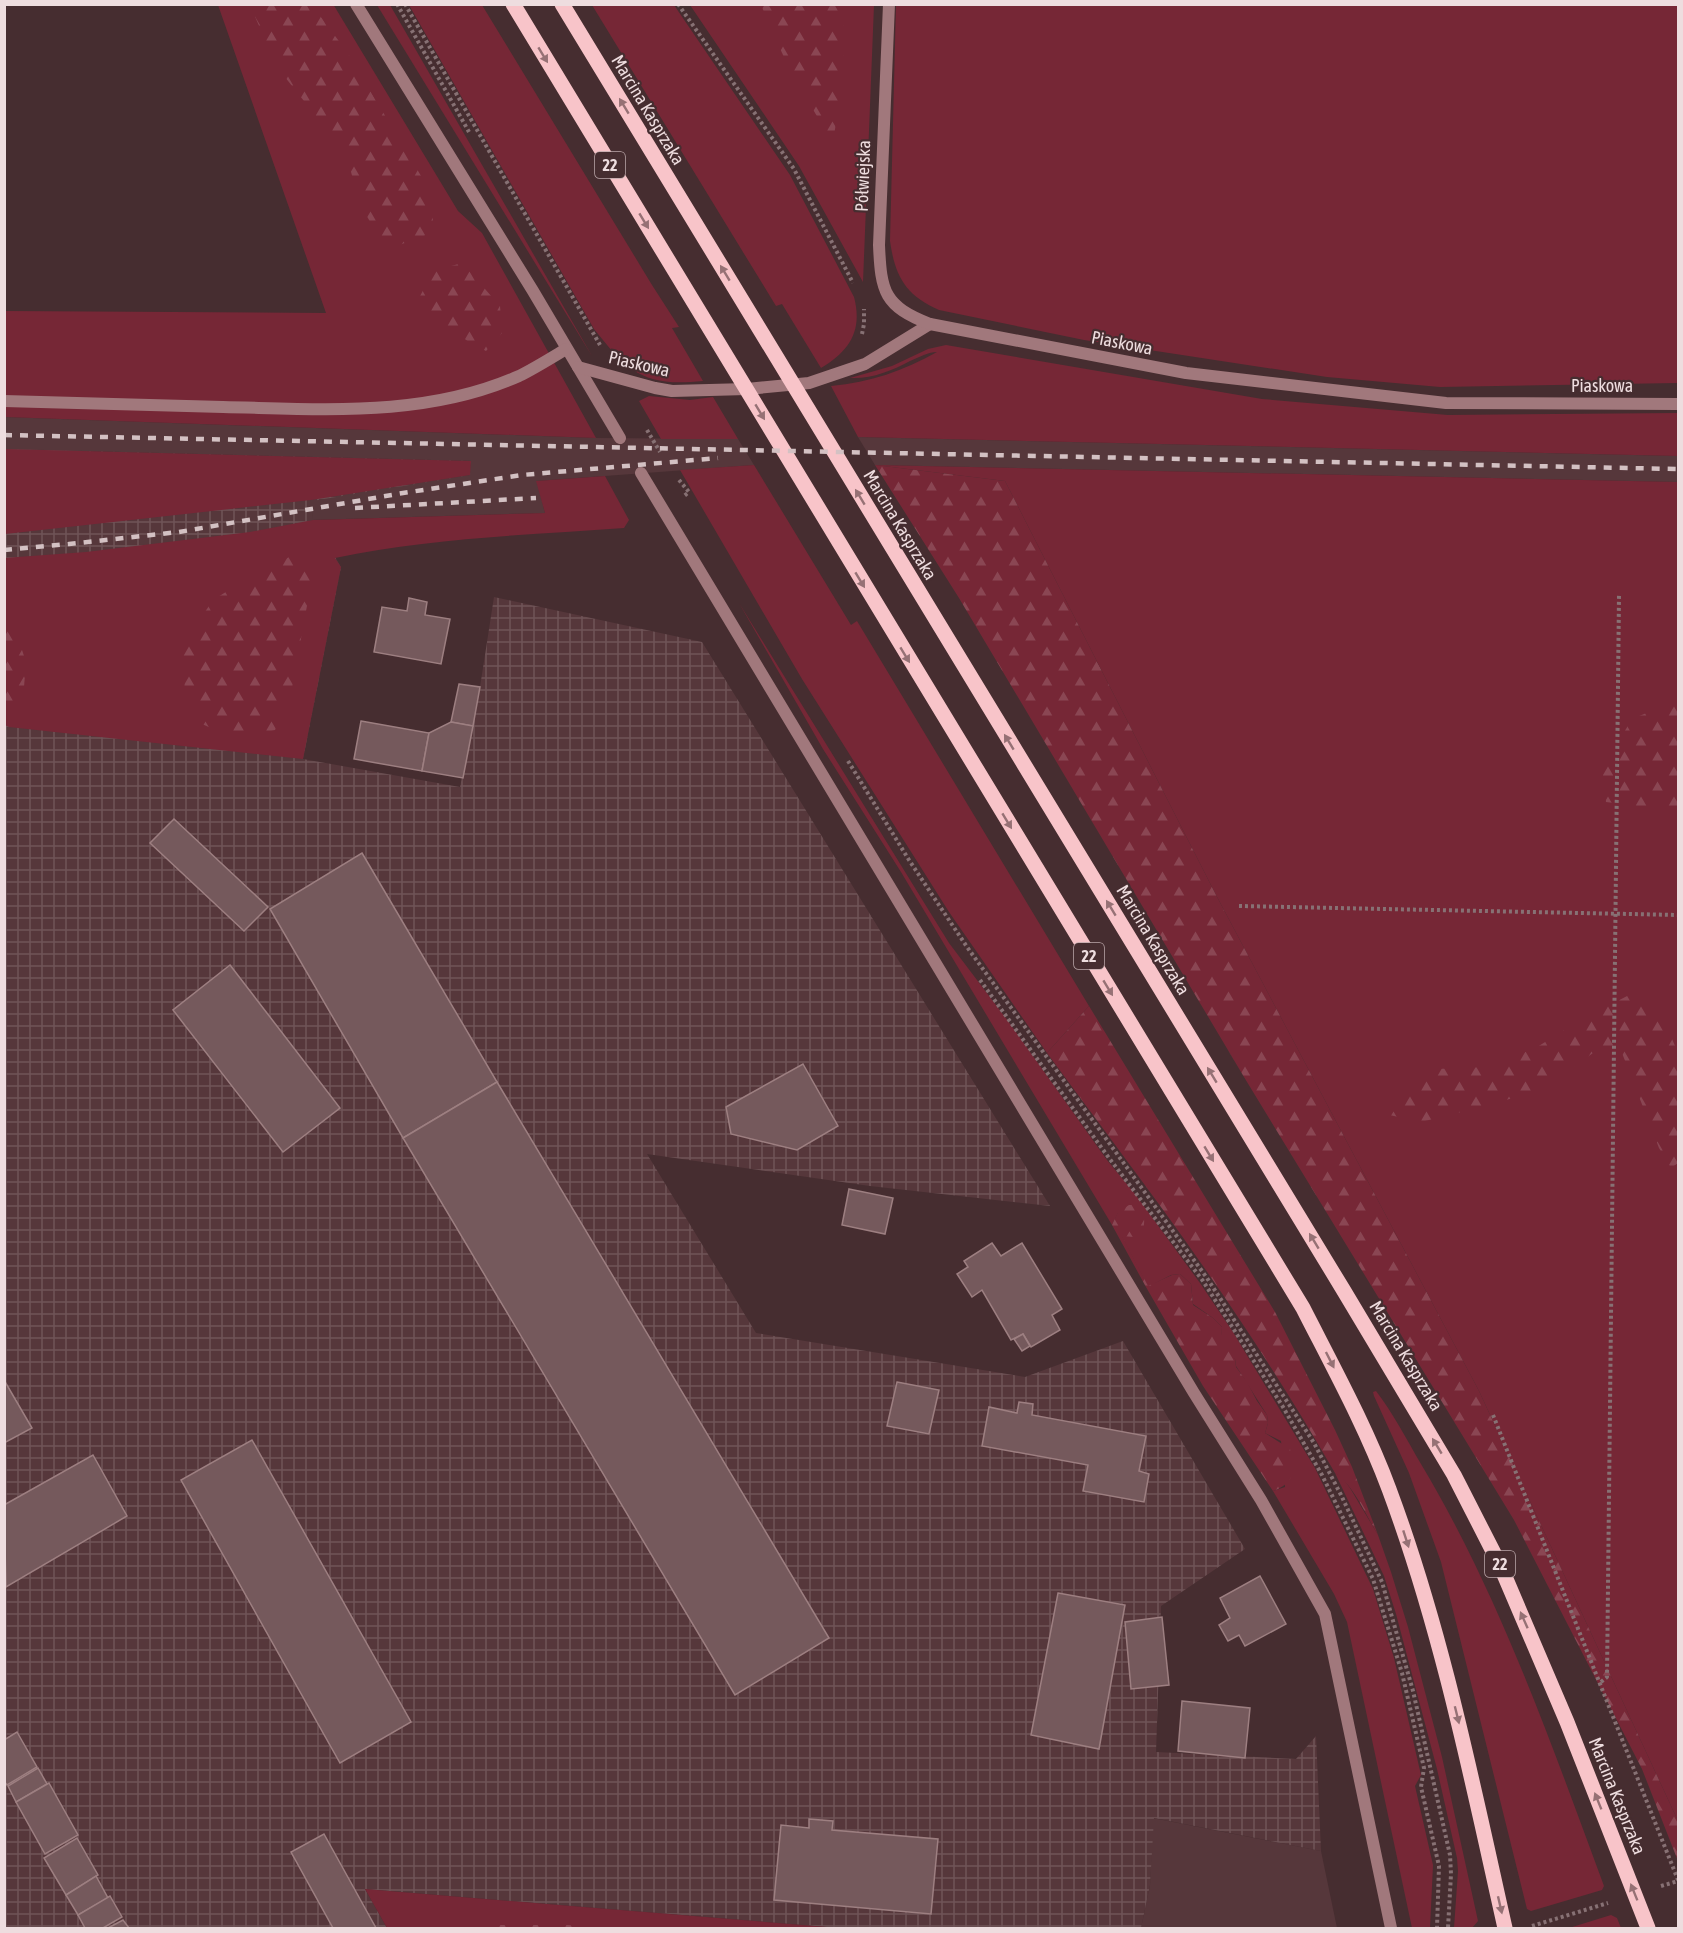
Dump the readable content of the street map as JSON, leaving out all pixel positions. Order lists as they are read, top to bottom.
{
  "streets": {
    "main road": ["Marcina Kasprzaka", "22"],
    "street": ["Półwiejska", "Piaskowa"]
  },
  "crossings": [
    ["Półwiejska", "Piaskowa"]
  ]
}
